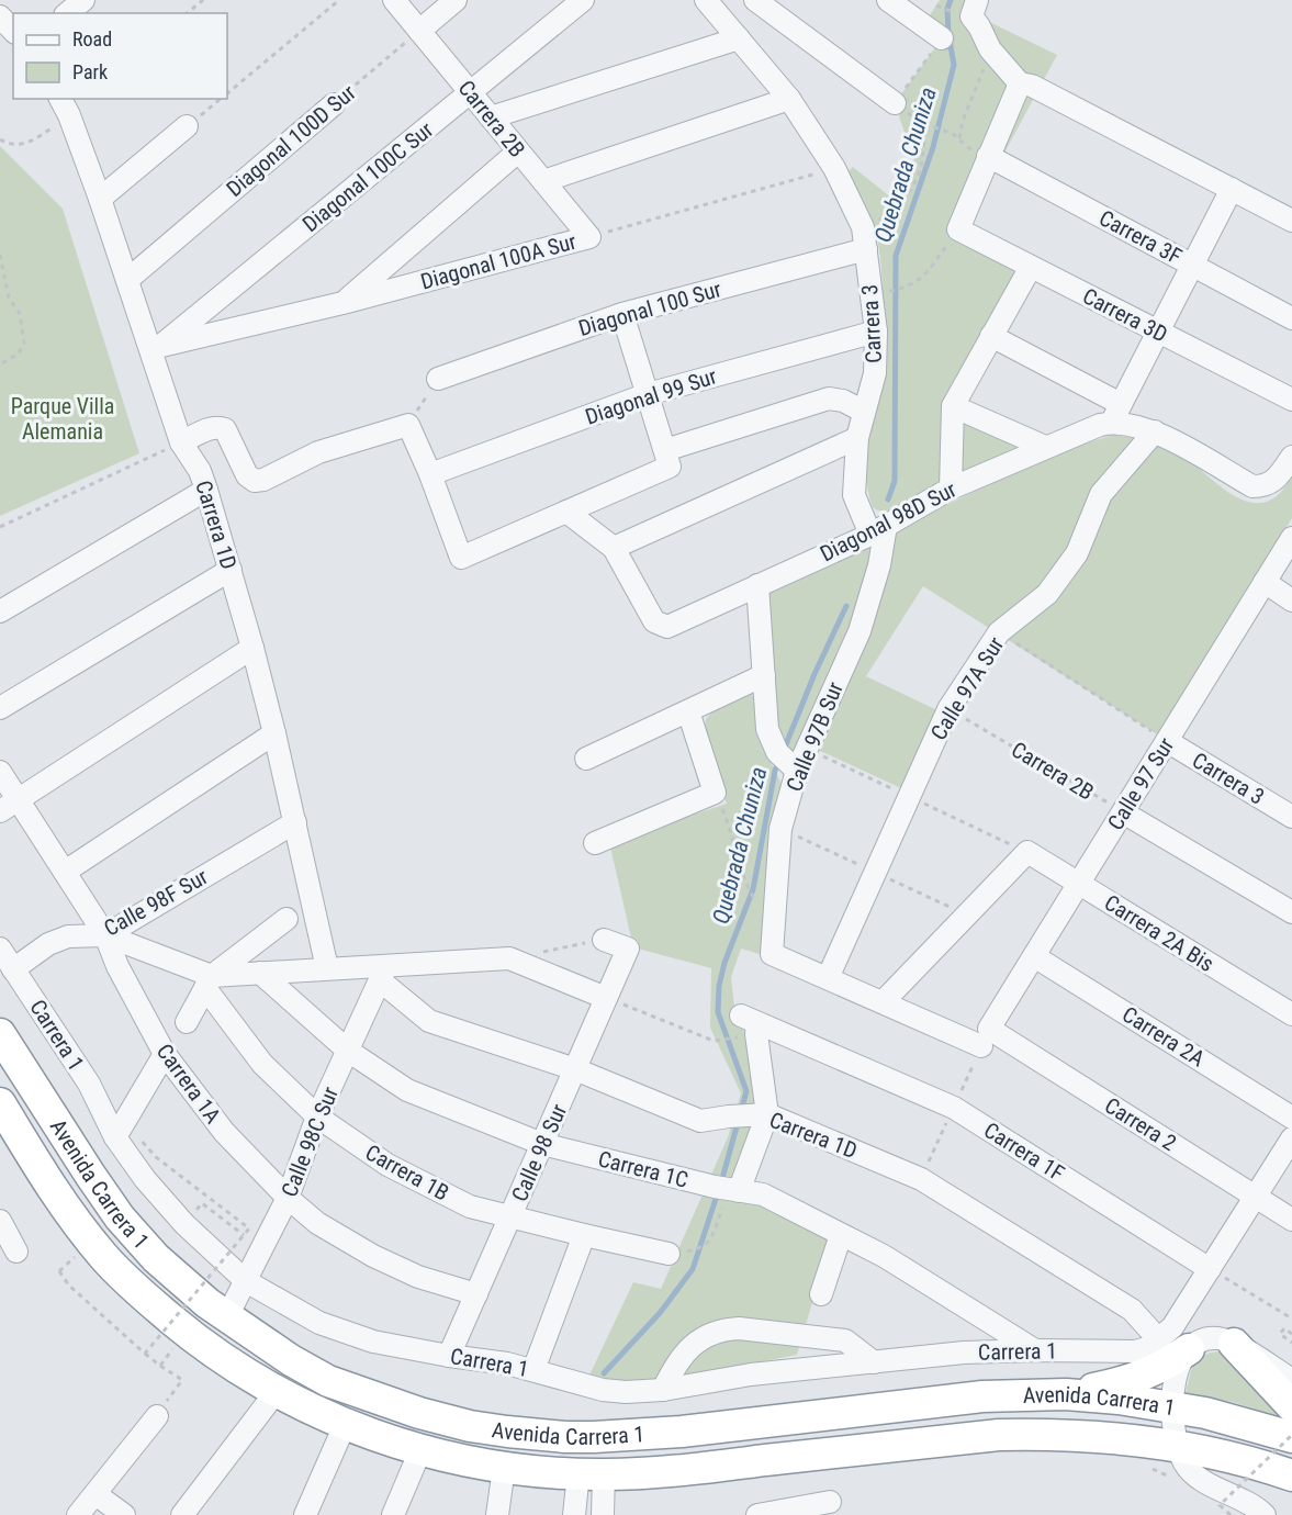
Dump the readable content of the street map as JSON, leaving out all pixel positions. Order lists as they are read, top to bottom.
{
  "streets": {
    "highway": ["Avenida Carrera 1"],
    "street": [
      "Carrera 2B",
      "Diagonal 100D Sur",
      "Diagonal 100C Sur",
      "Carrera 3F",
      "Diagonal 100A Sur",
      "Diagonal 100 Sur",
      "Carrera 3D",
      "Carrera 3",
      "Diagonal 99 Sur",
      "Diagonal 98D Sur",
      "Carrera 1D",
      "Calle 97A Sur",
      "Calle 97B Sur",
      "Calle 97 Sur",
      "Calle 98F Sur",
      "Carrera 2A Bis",
      "Carrera 1",
      "Carrera 2A",
      "Carrera 1A",
      "Carrera 2",
      "Calle 98C Sur",
      "Carrera 1F",
      "Calle 98 Sur",
      "Carrera 1C",
      "Carrera 1B"
    ]
  },
  "crossings": [
    ["Carrera 2B", "Diagonal 100D Sur"],
    ["Carrera 2B", "Diagonal 100C Sur"],
    ["Carrera 2B", "Diagonal 100A Sur"],
    ["Carrera 2B", "Calle 97A Sur"],
    ["Carrera 2B", "Calle 97 Sur"],
    ["Diagonal 100D Sur", "Carrera 1D"],
    ["Diagonal 100C Sur", "Diagonal 100A Sur"],
    ["Diagonal 100C Sur", "Carrera 1D"],
    ["Diagonal 100A Sur", "Carrera 3"],
    ["Diagonal 100A Sur", "Carrera 1D"],
    ["Diagonal 100 Sur", "Carrera 3"],
    ["Carrera 3", "Diagonal 99 Sur"],
    ["Carrera 3", "Diagonal 98D Sur"],
    ["Carrera 3", "Calle 97B Sur"],
    ["Carrera 3", "Calle 97 Sur"],
    ["Diagonal 98D Sur", "Calle 97B Sur"],
    ["Carrera 1D", "Calle 98F Sur"],
    ["Carrera 1D", "Carrera 1"],
    ["Carrera 1D", "Calle 98C Sur"],
    ["Carrera 1D", "Carrera 1F"],
    ["Carrera 1D", "Calle 98 Sur"],
    ["Calle 97A Sur", "Carrera 2"],
    ["Calle 97B Sur", "Carrera 2"],
    ["Calle 97 Sur", "Carrera 2A Bis"],
    ["Calle 97 Sur", "Carrera 2A"],
    ["Calle 97 Sur", "Carrera 2"],
    ["Calle 98F Sur", "Carrera 1"],
    ["Calle 98F Sur", "Carrera 1A"],
    ["Carrera 2A Bis", "Carrera 2"],
    ["Carrera 1", "Calle 98C Sur"],
    ["Carrera 1", "Calle 98 Sur"],
    ["Carrera 1", "Carrera 1C"],
    ["Carrera 1A", "Calle 98C Sur"],
    ["Carrera 1A", "Calle 98 Sur"],
    ["Calle 98C Sur", "Carrera 1C"],
    ["Calle 98C Sur", "Carrera 1B"],
    ["Calle 98C Sur", "Avenida Carrera 1"],
    ["Calle 98 Sur", "Carrera 1C"],
    ["Calle 98 Sur", "Carrera 1B"]
  ],
  "water": ["Quebrada Chuniza"],
  "parks": ["Parque Villa Alemania"],
  "legend": ["Road", "Park"]
}
